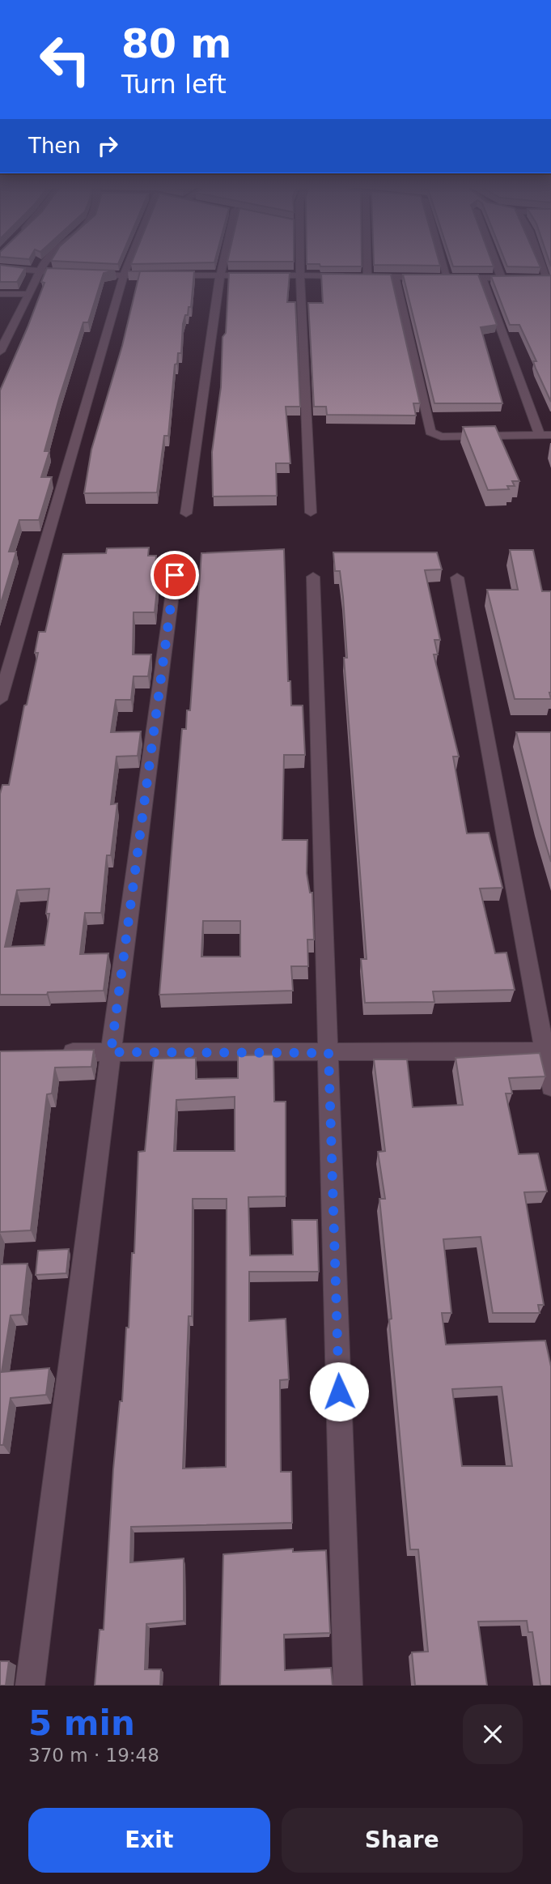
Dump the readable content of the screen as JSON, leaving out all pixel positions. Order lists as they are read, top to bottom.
{
  "page": {
    "turn": ["80 m", "Turn left"],
    "then": "Then",
    "heading": ["5 min", "370 m · 19:48"],
    "buttons": ["Exit", "Share"]
  }
}
